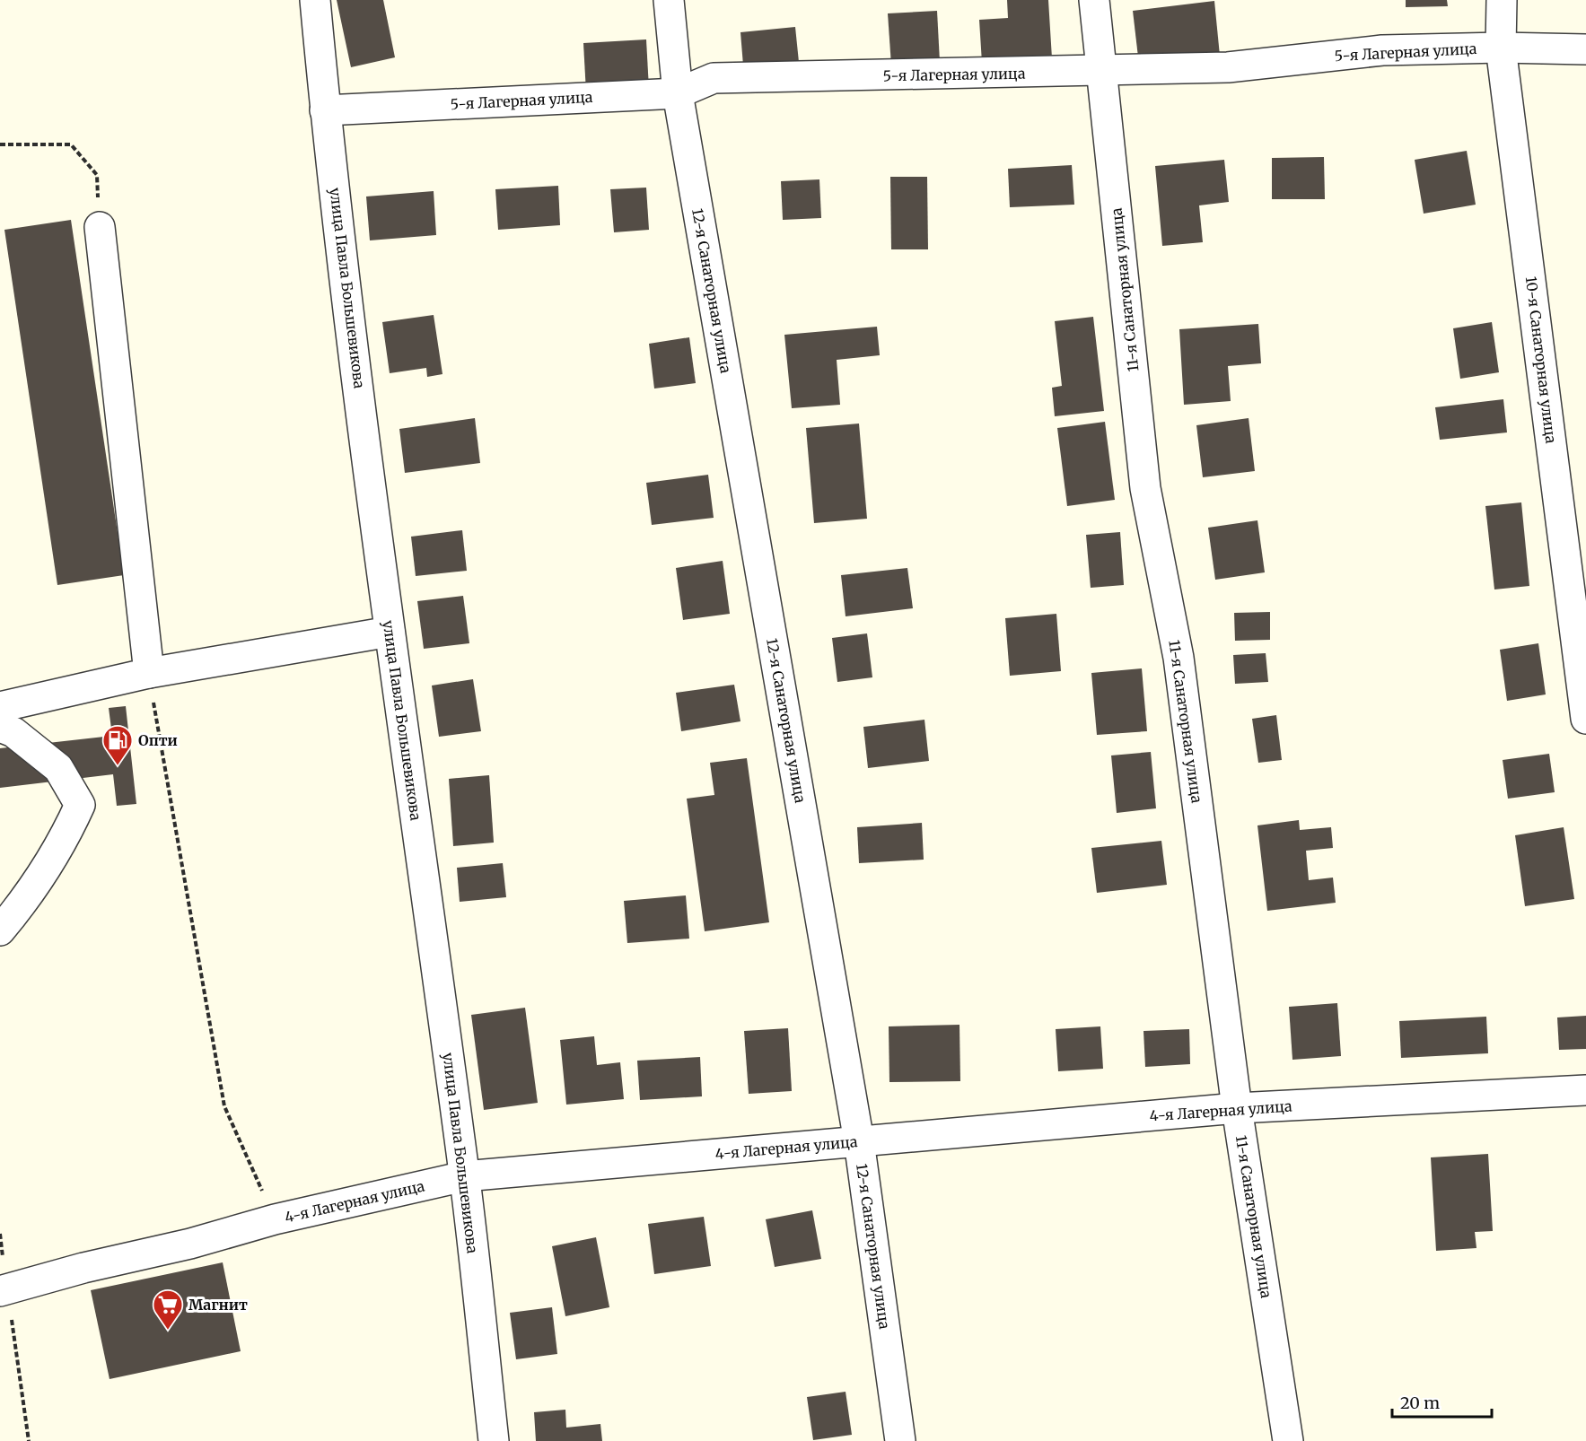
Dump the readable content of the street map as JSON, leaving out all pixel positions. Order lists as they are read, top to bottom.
{
  "streets": {
    "street": [
      "5-я Лагерная улица",
      "улица Павла Большевикова",
      "11-я Санаторная улица",
      "12-я Санаторная улица",
      "10-я Санаторная улица",
      "4-я Лагерная улица"
    ]
  },
  "crossings": [
    ["5-я Лагерная улица", "улица Павла Большевикова"],
    ["5-я Лагерная улица", "11-я Санаторная улица"],
    ["5-я Лагерная улица", "12-я Санаторная улица"],
    ["5-я Лагерная улица", "10-я Санаторная улица"],
    ["улица Павла Большевикова", "4-я Лагерная улица"],
    ["11-я Санаторная улица", "4-я Лагерная улица"],
    ["12-я Санаторная улица", "4-я Лагерная улица"]
  ],
  "places": {
    "fuel station": ["Опти"],
    "supermarket": ["Магнит"]
  },
  "scale_bar": "20 m"
}
